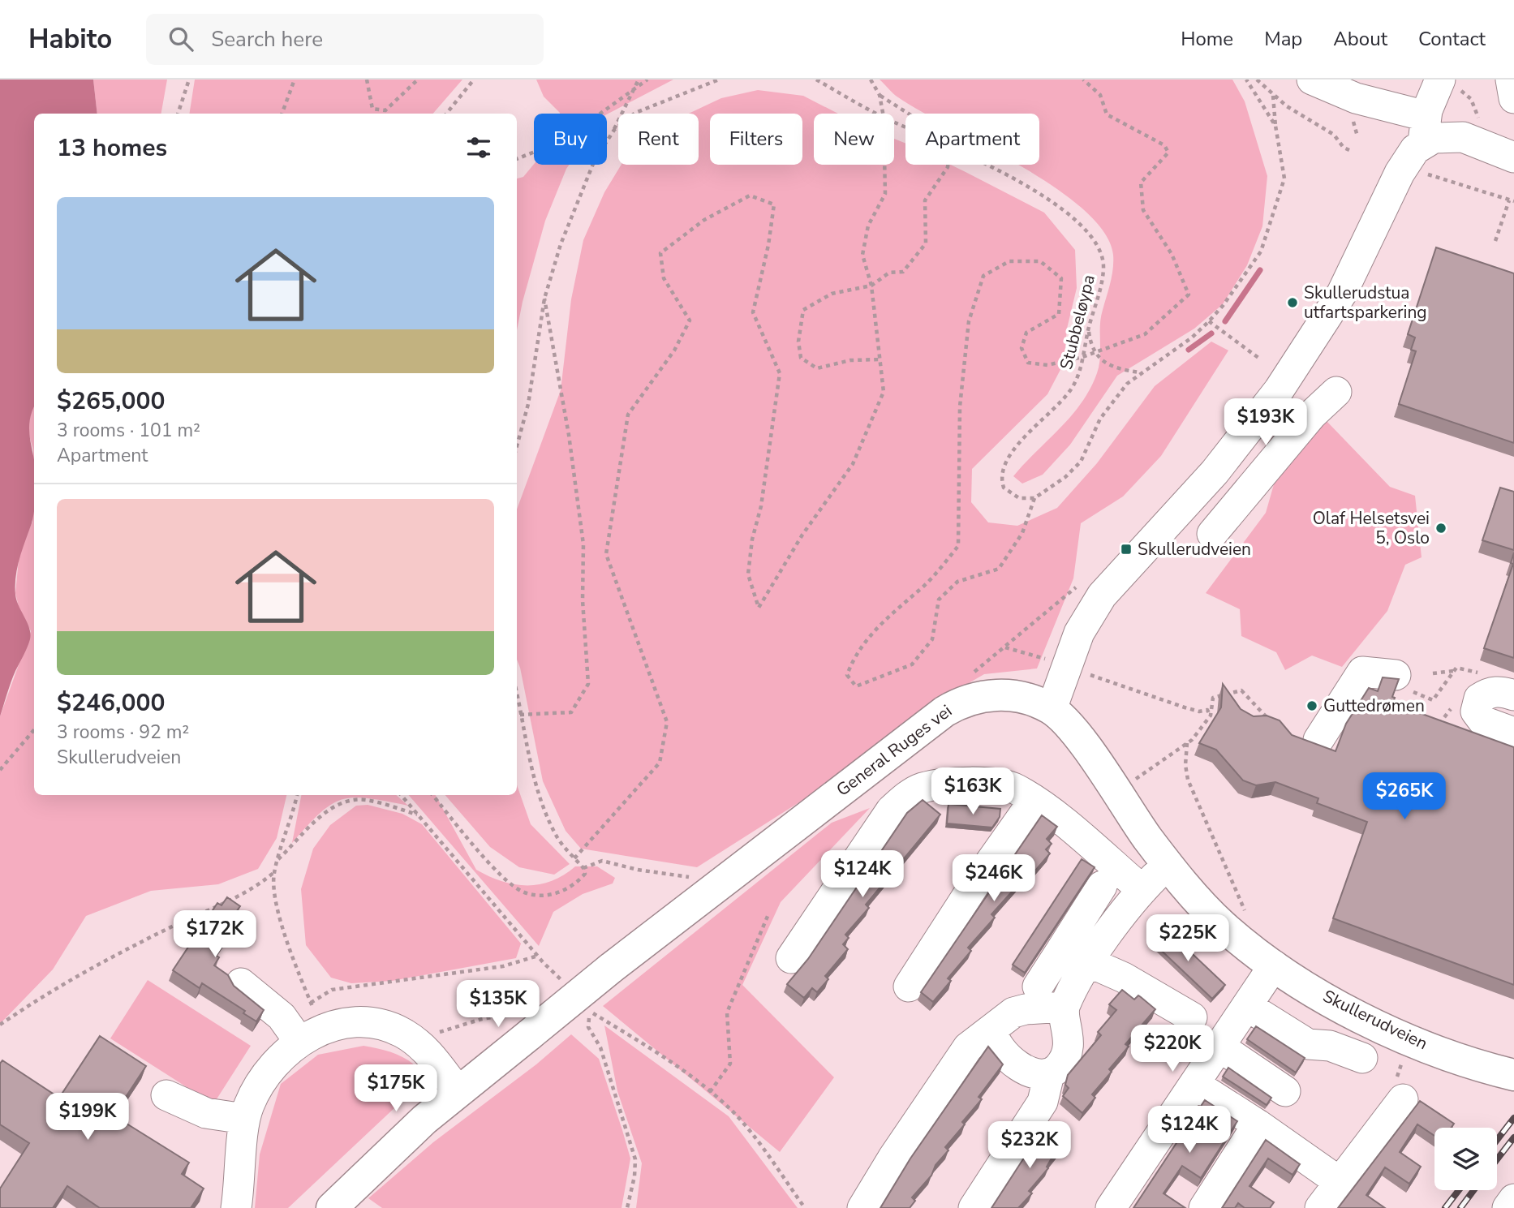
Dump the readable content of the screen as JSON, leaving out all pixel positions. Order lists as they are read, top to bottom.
{
  "streets": {
    "main road": ["General Ruges vei", "Skullerudveien"],
    "path": ["Stubbeløypa"]
  },
  "crossings": [
    ["General Ruges vei", "Skullerudveien"]
  ],
  "places": {
    "other": ["Skullerudstua utfartsparkering", "Olaf Helsetsvei 5, Oslo", "Guttedrømen"],
    "transit": ["Skullerudveien"]
  },
  "page": {
    "header": "Habito",
    "search": "Search here",
    "nav": [
      "Home",
      "Map",
      "About",
      "Contact"
    ],
    "chip": [
      "Buy",
      "Rent",
      "Filters",
      "New",
      "Apartment"
    ],
    "heading": "13 homes",
    "list": [
      {
        "name": "$265,000",
        "note": "3 rooms · 101 m² · Apartment"
      },
      {
        "name": "$246,000",
        "note": "3 rooms · 92 m² · Skullerudveien"
      }
    ],
    "price": [
      "$193K",
      "$163K",
      "$265K",
      "$124K",
      "$246K",
      "$172K",
      "$225K",
      "$135K",
      "$220K",
      "$175K",
      "$199K",
      "$124K",
      "$232K"
    ]
  }
}
